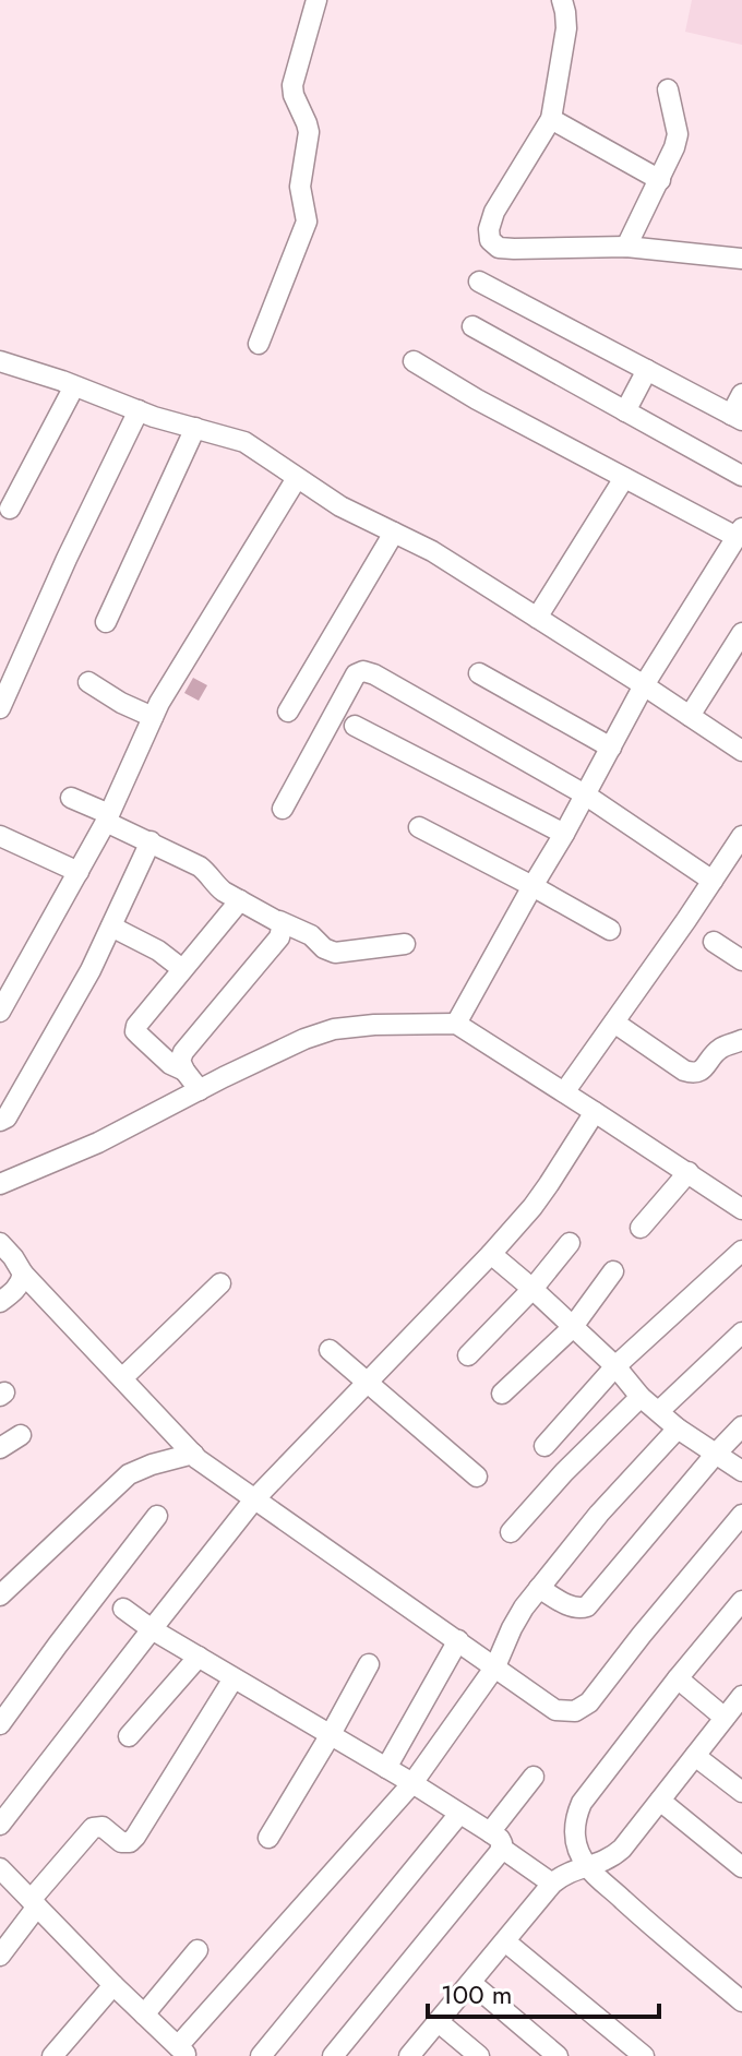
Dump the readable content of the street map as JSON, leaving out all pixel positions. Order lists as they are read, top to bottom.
{
  "scale_bar": "100 m"
}
